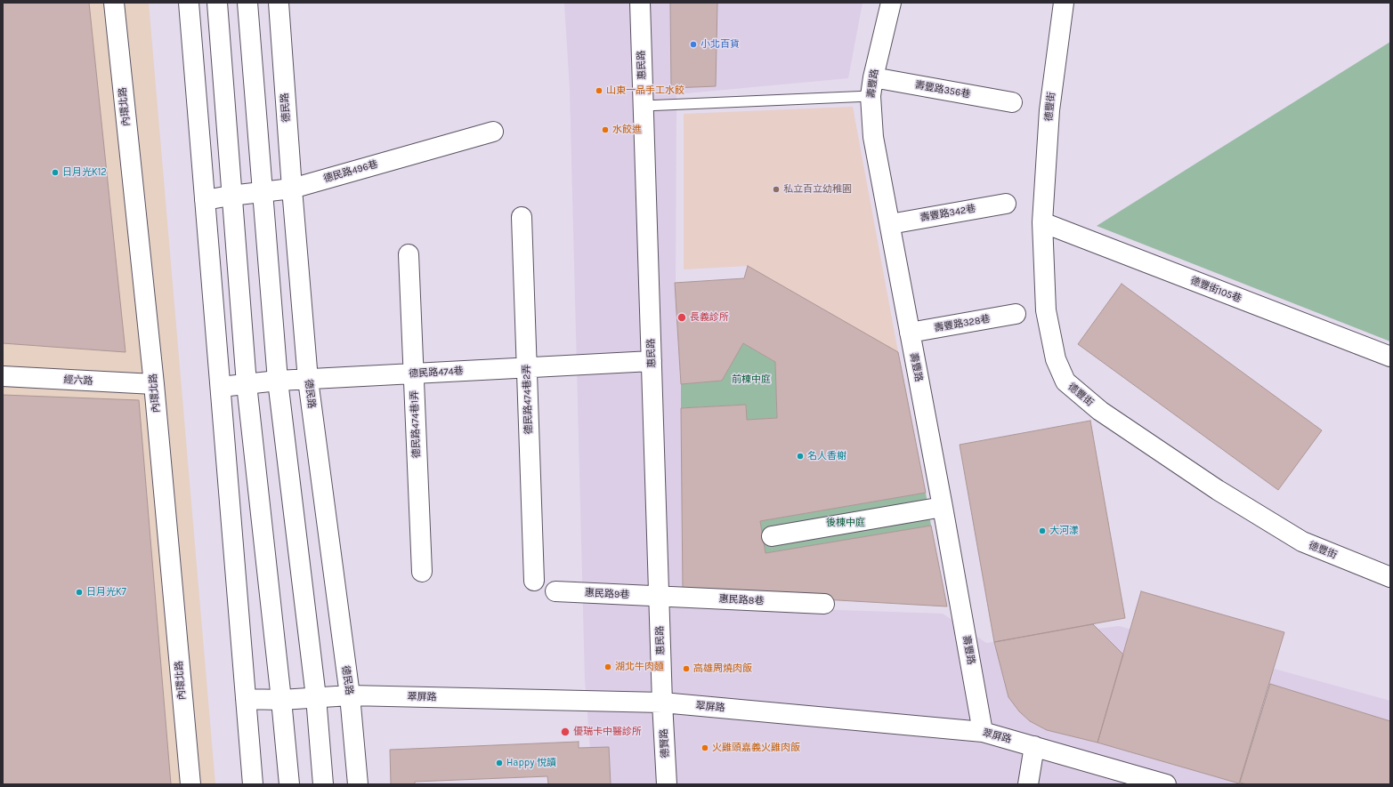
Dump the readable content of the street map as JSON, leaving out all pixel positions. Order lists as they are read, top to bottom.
{
  "streets": {
    "street": [
      "惠民路",
      "壽豐路",
      "壽豐路356巷",
      "內環北路",
      "德豐街",
      "德民路",
      "德民路496巷",
      "壽豐路342巷",
      "德豐街105巷",
      "壽豐路328巷",
      "德民路474巷",
      "經六路",
      "德民路474巷2弄",
      "德民路474巷1弄",
      "惠民路9巷",
      "惠民路8巷",
      "翠屏路",
      "德賢路"
    ]
  },
  "crossings": [
    ["惠民路", "德民路474巷"],
    ["惠民路", "惠民路9巷"],
    ["惠民路", "惠民路8巷"],
    ["惠民路", "翠屏路"],
    ["惠民路", "德賢路"],
    ["壽豐路", "壽豐路356巷"],
    ["壽豐路", "壽豐路342巷"],
    ["壽豐路", "壽豐路328巷"],
    ["壽豐路", "翠屏路"],
    ["內環北路", "經六路"],
    ["德豐街", "德豐街105巷"],
    ["德民路", "德民路496巷"],
    ["德民路", "德民路474巷"],
    ["德民路", "翠屏路"],
    ["德民路474巷", "德民路474巷2弄"],
    ["德民路474巷", "德民路474巷1弄"],
    ["惠民路9巷", "惠民路8巷"],
    ["翠屏路", "德賢路"]
  ],
  "parks": ["前棟中庭", "後棟中庭"],
  "places": [
    "小北百貨",
    "山東一品手工水餃",
    "水餃進",
    "日月光K12",
    "私立百立幼稚園",
    "長義診所",
    "名人香榭",
    "大河漾",
    "日月光K7",
    "湖北牛肉麵",
    "高雄周燒肉飯",
    "優瑞卡中醫診所",
    "火雞頭嘉義火雞肉飯",
    "Happy 悅讀"
  ]
}
